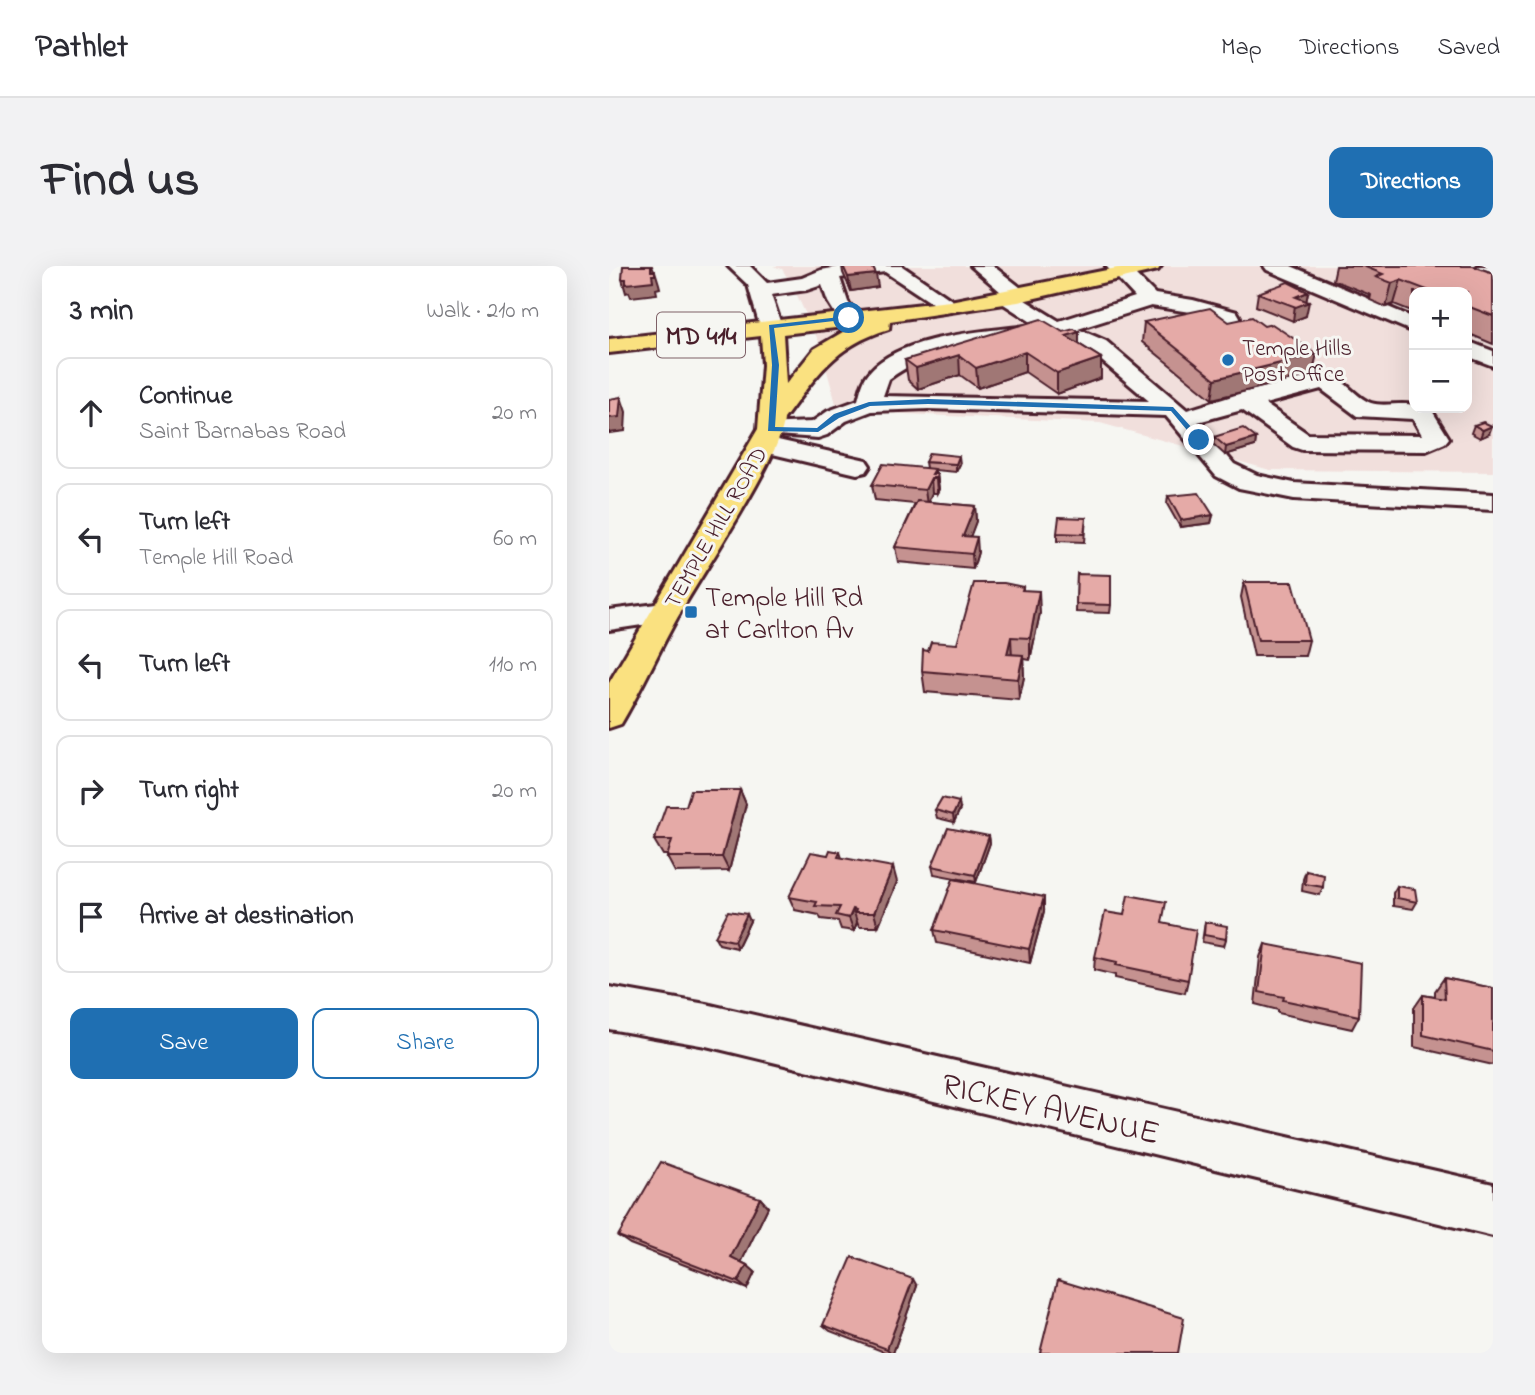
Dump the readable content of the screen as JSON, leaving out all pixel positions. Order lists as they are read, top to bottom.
{
  "streets": {
    "main road": ["MD 414", "TEMPLE HILL ROAD"],
    "street": ["RICKEY AVENUE"]
  },
  "crossings": [
    ["MD 414", "TEMPLE HILL ROAD"]
  ],
  "places": {
    "other": ["Temple Hills Post Office"],
    "transit": ["Temple Hill Rd at Carlton Av"]
  },
  "page": {
    "header": "Pathlet",
    "nav": ["Map", "Directions", "Saved"],
    "title": "Find us",
    "buttons": [
      "Directions",
      ["Save", "Share"]
    ],
    "heading": ["3 min", "Walk · 210 m"],
    "map_buttons": ["+", "−"],
    "list": [
      ["Continue", "Saint Barnabas Road", "20 m"],
      ["Turn left", "Temple Hill Road", "60 m"],
      ["Turn left", "110 m"],
      ["Turn right", "20 m"],
      "Arrive at destination"
    ]
  }
}
